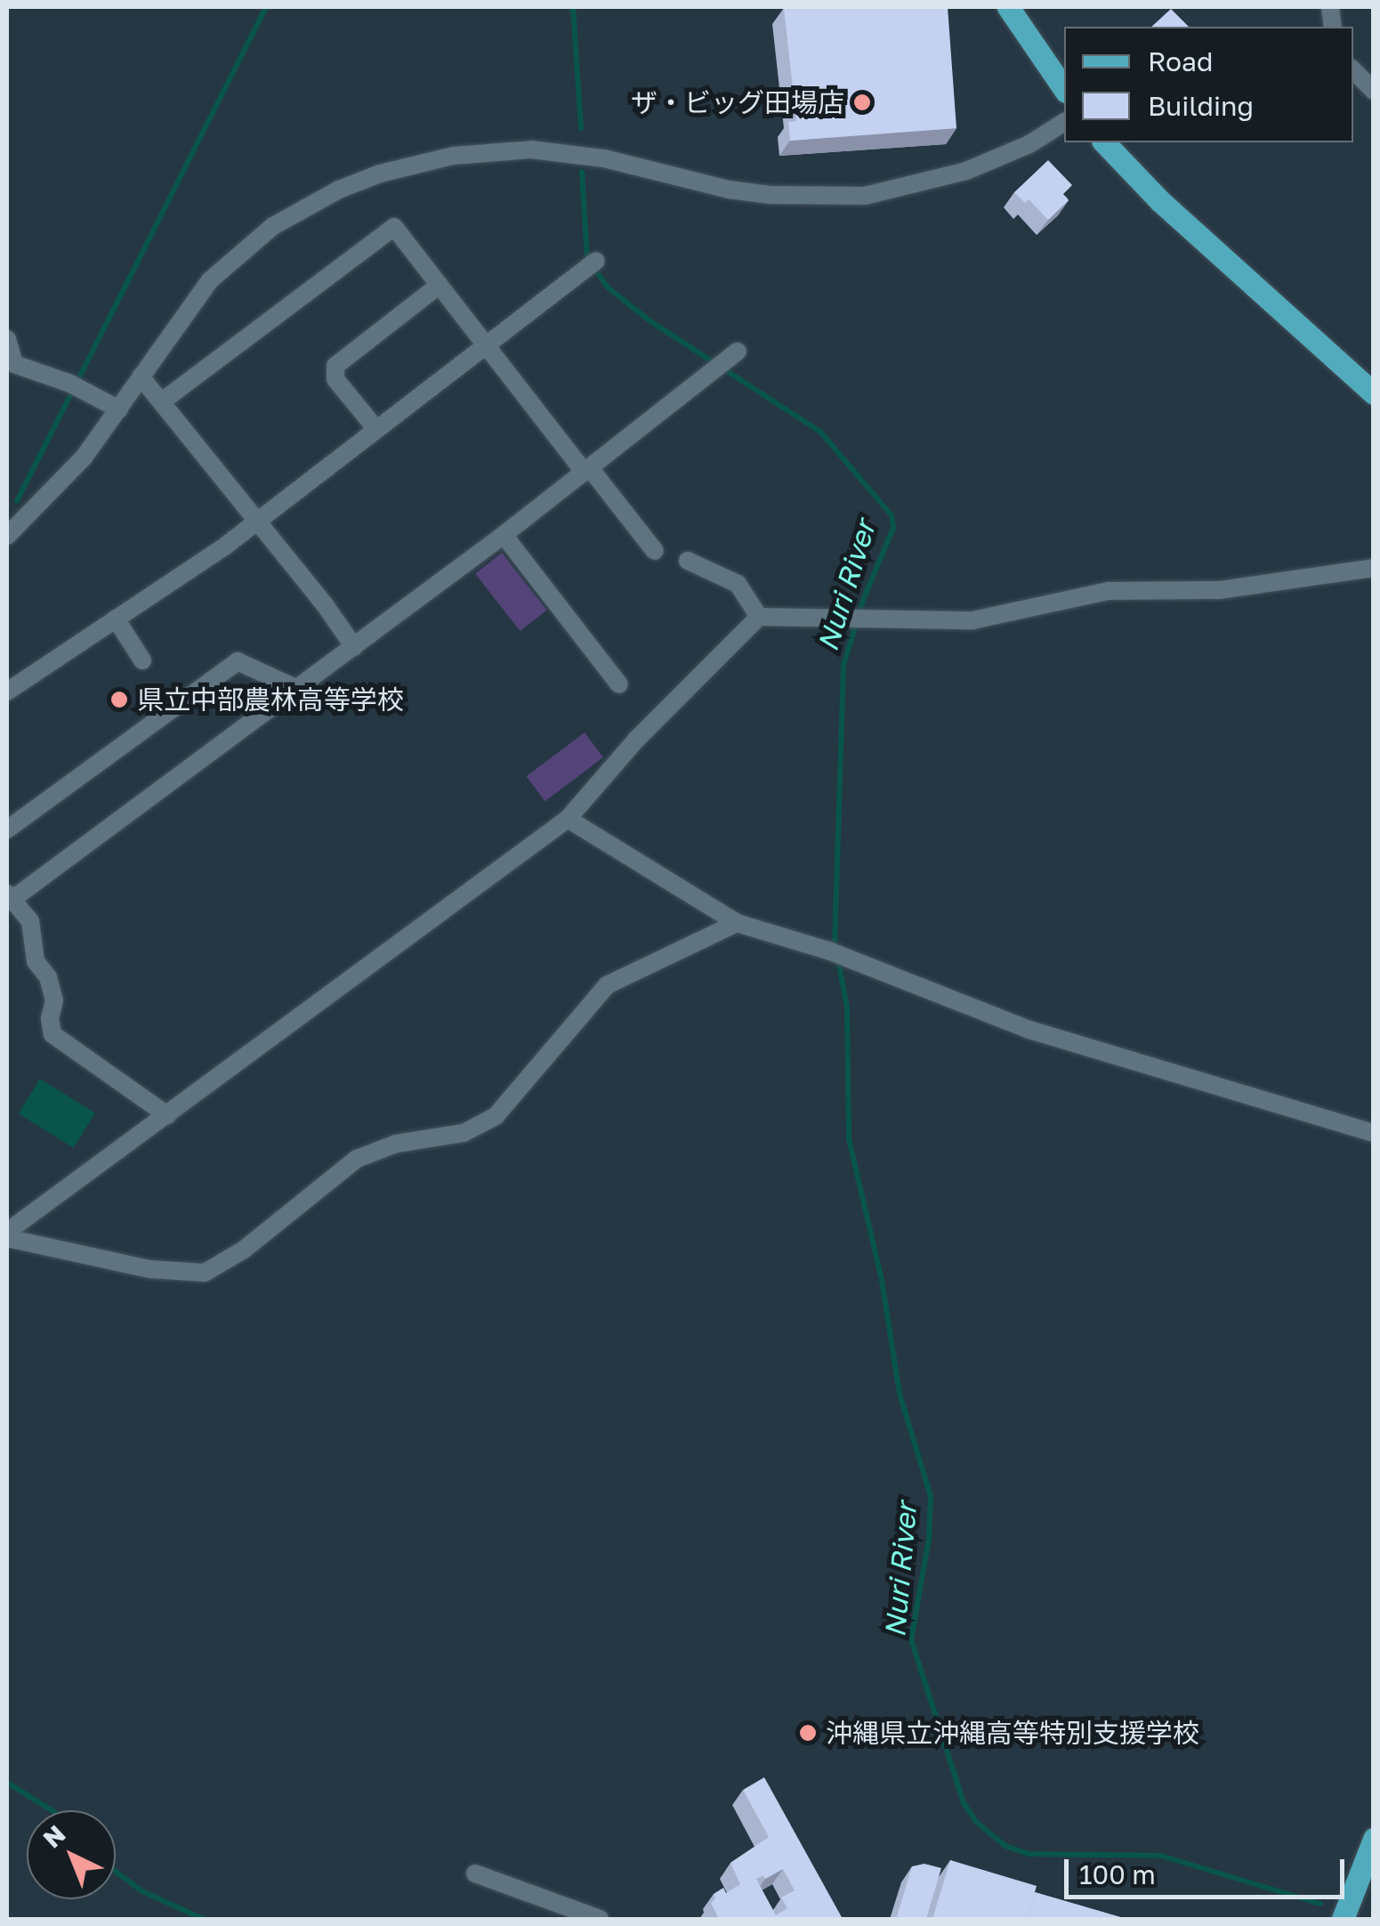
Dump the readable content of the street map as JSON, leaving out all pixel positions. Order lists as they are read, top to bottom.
{
  "water": ["Nuri River"],
  "places": ["ザ・ビッグ田場店", "県立中部農林高等学校", "沖縄県立沖縄高等特別支援学校"],
  "legend": ["Road", "Building"],
  "scale_bar": "100 m",
  "north": "top left"
}
